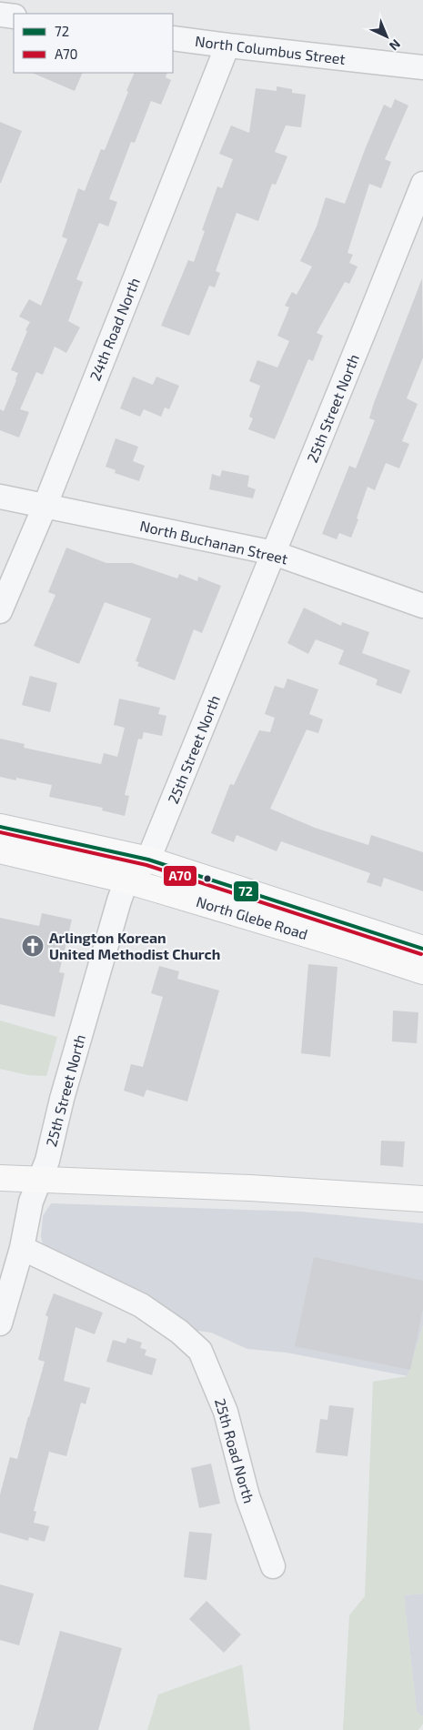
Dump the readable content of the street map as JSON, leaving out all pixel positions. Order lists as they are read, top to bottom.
{
  "streets": {
    "main road": ["North Glebe Road"],
    "street": [
      "North Columbus Street",
      "24th Road North",
      "25th Street North",
      "North Buchanan Street",
      "25th Road North"
    ]
  },
  "crossings": [
    ["North Columbus Street", "24th Road North"],
    ["24th Road North", "North Buchanan Street"],
    ["25th Street North", "North Buchanan Street"],
    ["25th Street North", "North Glebe Road"],
    ["25th Street North", "25th Road North"]
  ],
  "places": {
    "church": ["Arlington Korean United Methodist Church"]
  },
  "lines": ["transit line 72", "transit line A70"],
  "legend": ["72", "A70"],
  "north": "bottom right"
}
